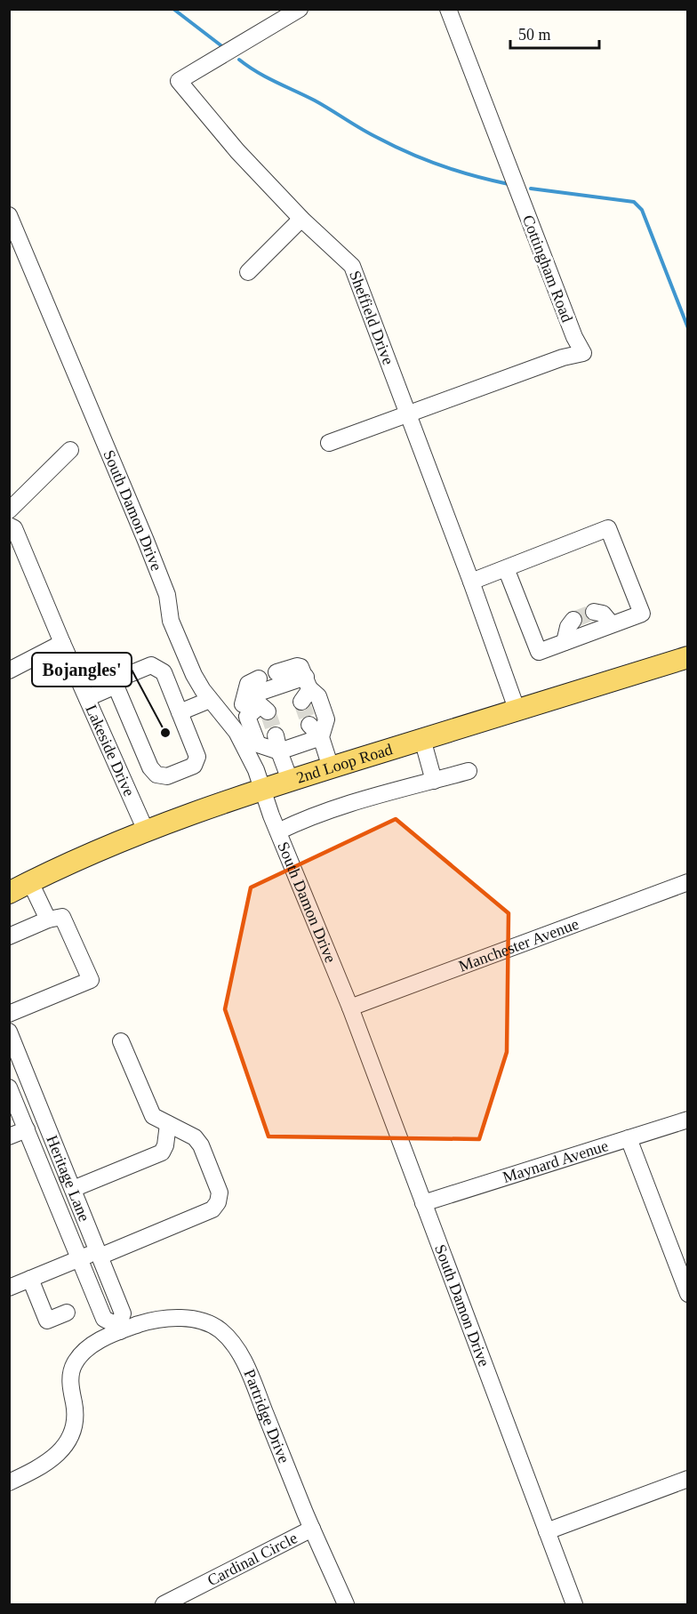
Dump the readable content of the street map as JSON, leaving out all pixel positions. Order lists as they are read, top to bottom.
{
  "streets": {
    "main road": ["2nd Loop Road"],
    "street": [
      "Cottingham Road",
      "Sheffield Drive",
      "South Damon Drive",
      "Lakeside Drive",
      "Manchester Avenue",
      "Maynard Avenue",
      "Heritage Lane",
      "Partridge Drive",
      "Cardinal Circle"
    ]
  },
  "crossings": [
    ["Cottingham Road", "Sheffield Drive"],
    ["Sheffield Drive", "2nd Loop Road"],
    ["South Damon Drive", "2nd Loop Road"],
    ["South Damon Drive", "Manchester Avenue"],
    ["South Damon Drive", "Maynard Avenue"],
    ["Lakeside Drive", "2nd Loop Road"],
    ["Heritage Lane", "Partridge Drive"],
    ["Partridge Drive", "Cardinal Circle"]
  ],
  "places": ["Bojangles'"],
  "scale_bar": "50 m"
}
